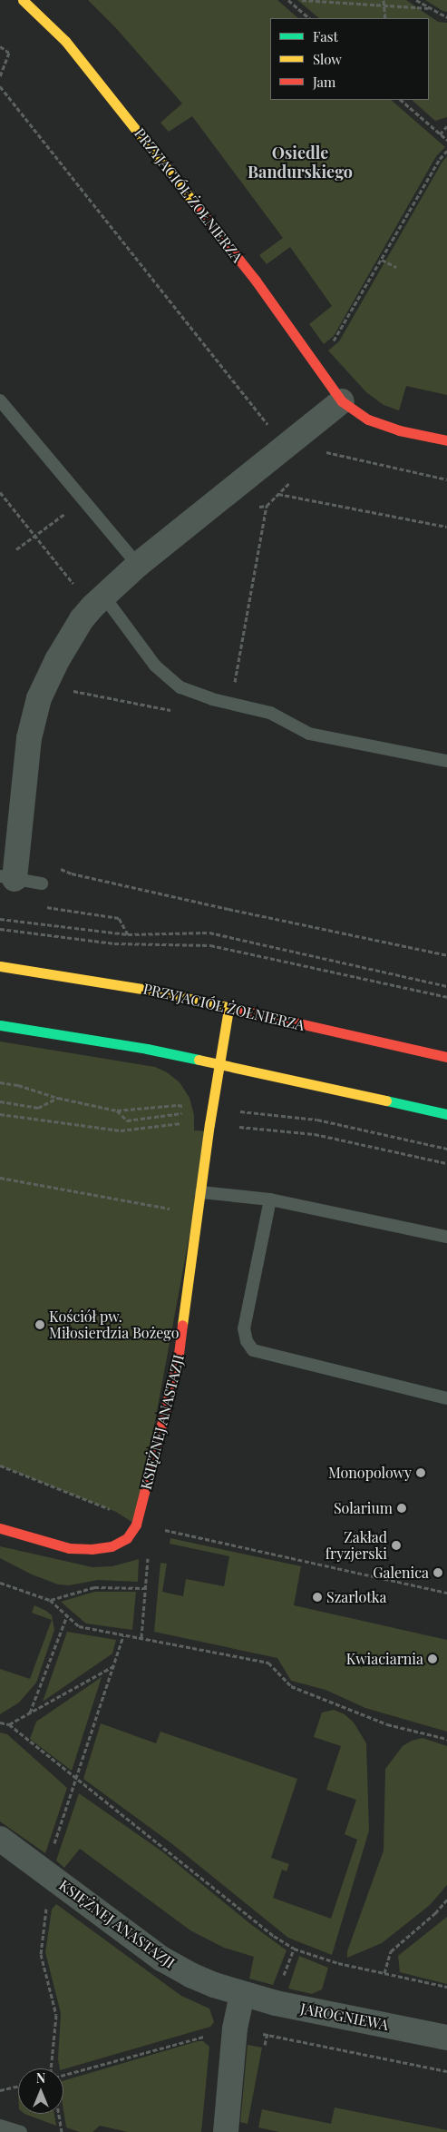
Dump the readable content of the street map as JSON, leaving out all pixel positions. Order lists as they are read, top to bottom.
{
  "streets": {
    "street": ["PRZYJACIÓŁ ŻOŁNIERZA", "KSIĘŻNEJ ANASTAZJI", "JAROGNIEWA"]
  },
  "crossings": [
    ["PRZYJACIÓŁ ŻOŁNIERZA", "KSIĘŻNEJ ANASTAZJI"],
    ["KSIĘŻNEJ ANASTAZJI", "JAROGNIEWA"]
  ],
  "districts": ["Osiedle Bandurskiego"],
  "places": [
    "Kościół pw. Miłosierdzia Bożego",
    "Monopolowy",
    "Solarium",
    "Zakład fryzjerski",
    "Galenica",
    "Szarlotka",
    "Kwiaciarnia"
  ],
  "legend": ["Fast", "Slow", "Jam"],
  "north": "top"
}
